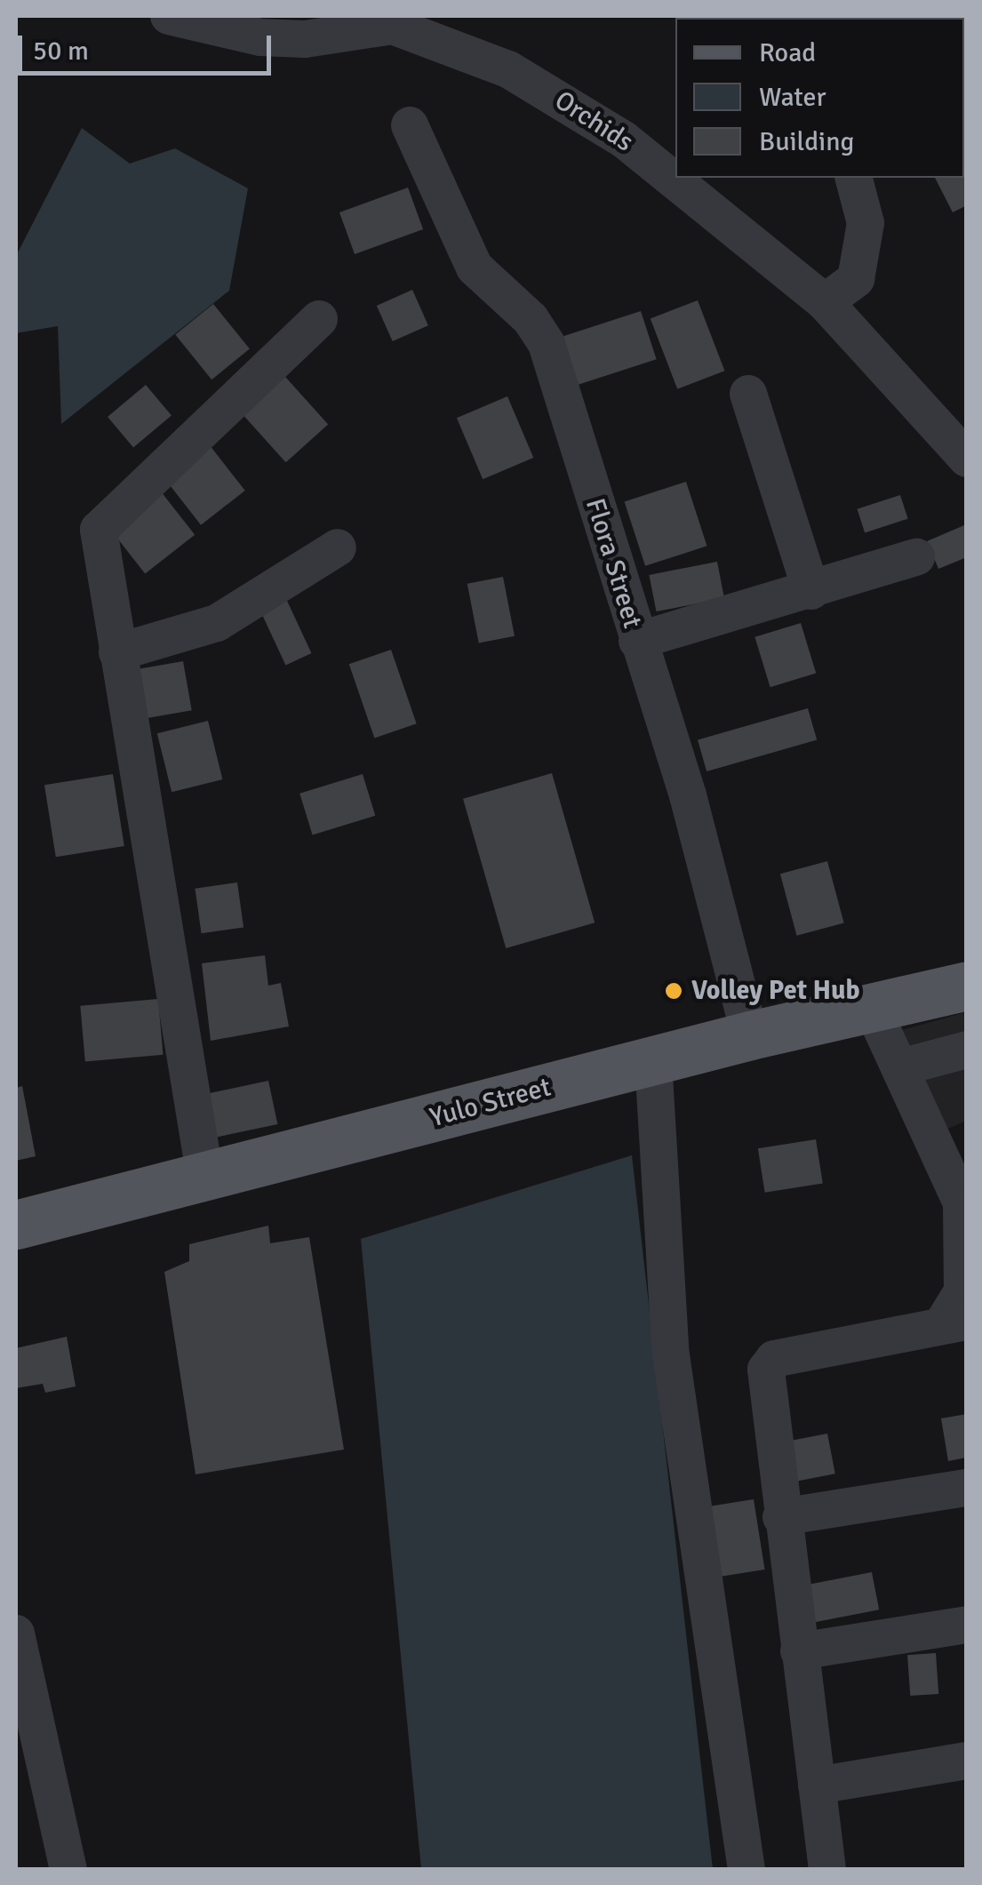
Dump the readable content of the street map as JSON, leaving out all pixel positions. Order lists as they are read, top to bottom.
{
  "streets": {
    "main road": ["Yulo Street"],
    "street": ["Orchids", "Flora Street"]
  },
  "crossings": [
    ["Flora Street", "Yulo Street"]
  ],
  "places": ["Volley Pet Hub"],
  "legend": ["Road", "Water", "Building"],
  "scale_bar": "50 m"
}
